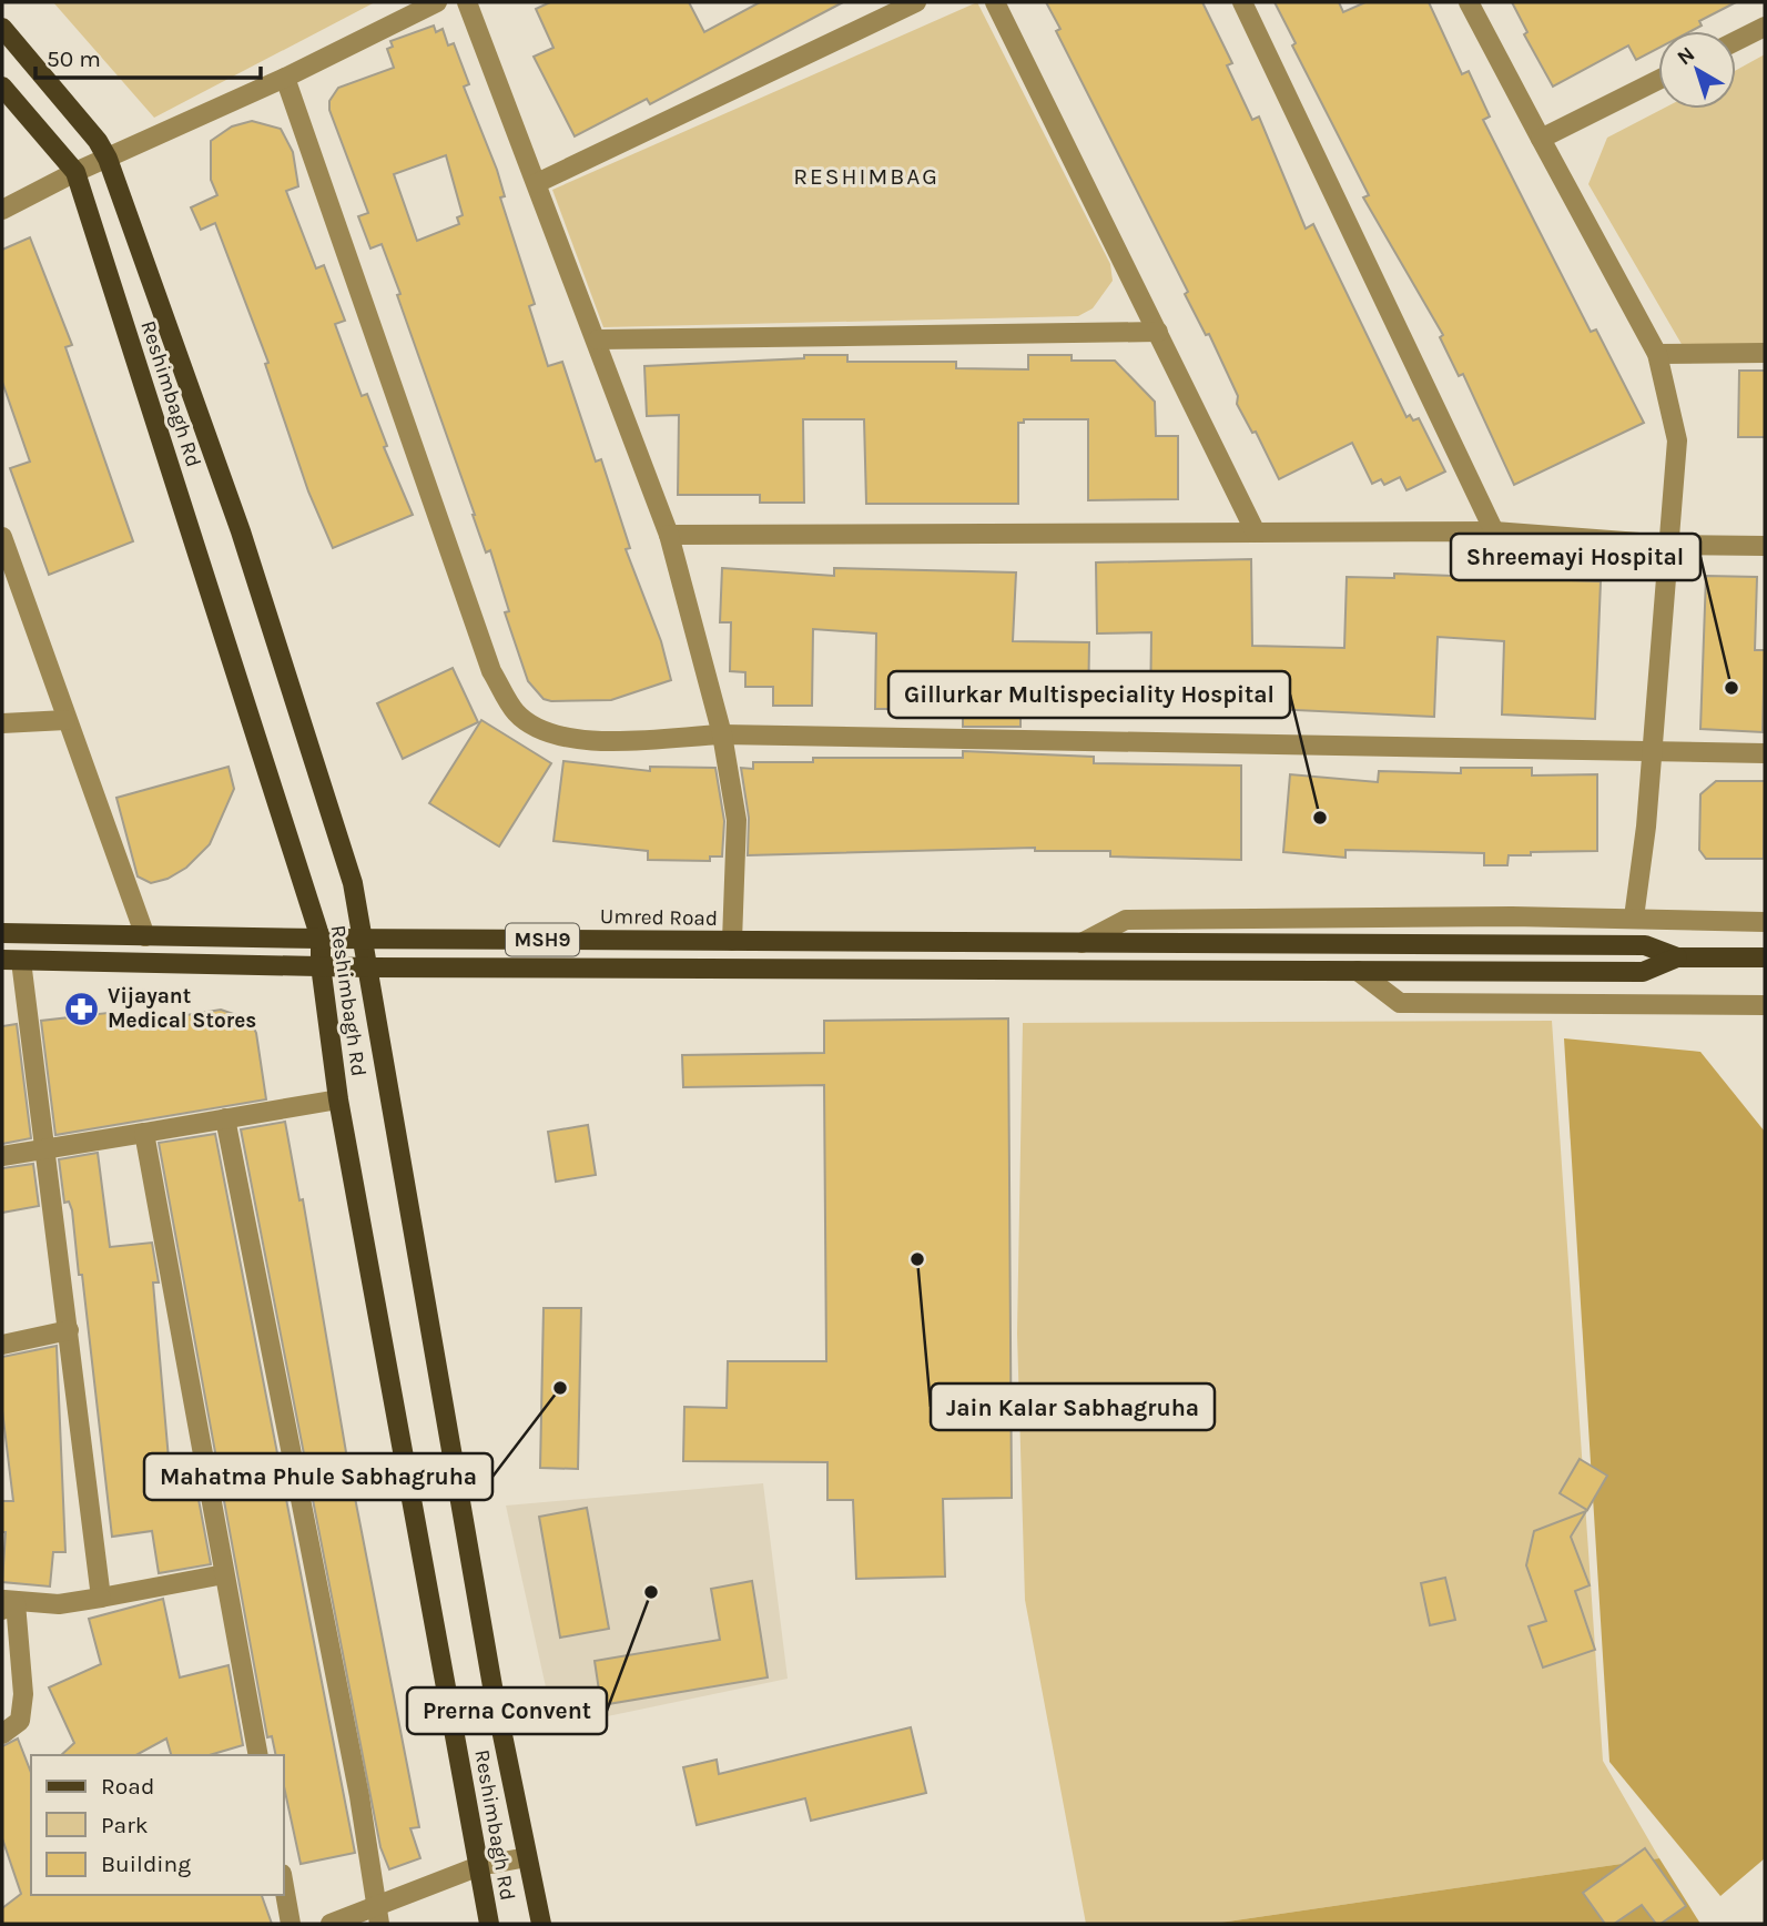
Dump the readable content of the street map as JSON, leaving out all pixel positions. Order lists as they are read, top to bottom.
{
  "streets": {
    "main road": ["Reshimbagh Rd", "Umred Road", "MSH9"]
  },
  "crossings": [
    ["Reshimbagh Rd", "Umred Road"]
  ],
  "districts": ["RESHIMBAG"],
  "places": {
    "other": [
      "Shreemayi Hospital",
      "Gillurkar Multispeciality Hospital",
      "Jain Kalar Sabhagruha",
      "Mahatma Phule Sabhagruha",
      "Prerna Convent"
    ],
    "pharmacy": ["Vijayant Medical Stores"]
  },
  "legend": ["Road", "Park", "Building"],
  "scale_bar": "50 m",
  "north": "top left"
}
